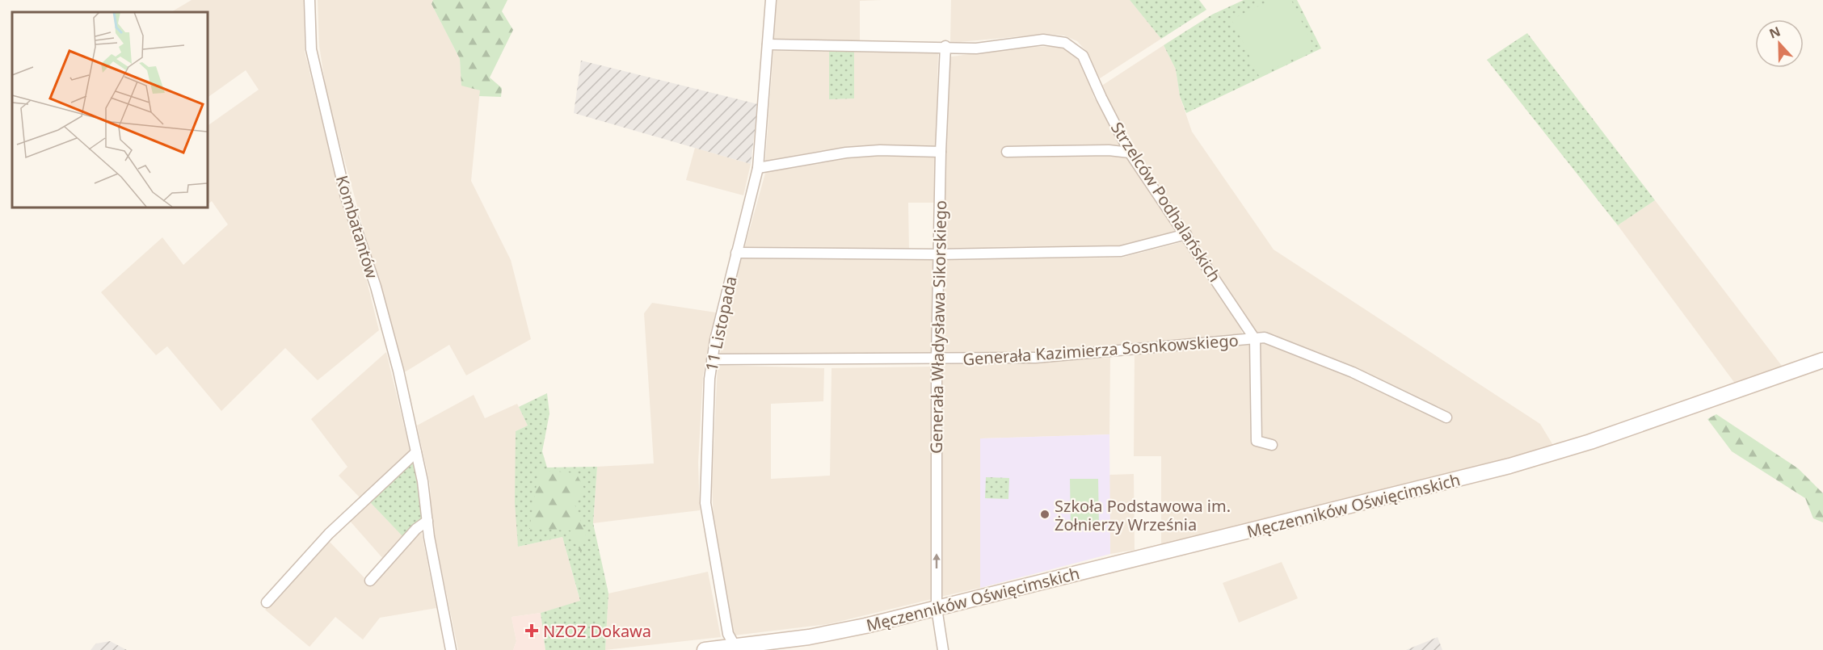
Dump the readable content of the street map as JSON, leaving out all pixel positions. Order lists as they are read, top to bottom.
{
  "streets": {
    "main road": ["Męczenników Oświęcimskich"],
    "street": [
      "Strzelców Podhalańskich",
      "Kombatantów",
      "11 Listopada",
      "Generała Władysława Sikorskiego",
      "Generała Kazimierza Sosnkowskiego"
    ]
  },
  "crossings": [
    ["Strzelców Podhalańskich", "11 Listopada"],
    ["Strzelców Podhalańskich", "Generała Władysława Sikorskiego"],
    ["Strzelców Podhalańskich", "Generała Kazimierza Sosnkowskiego"],
    ["11 Listopada", "Generała Kazimierza Sosnkowskiego"],
    ["11 Listopada", "Męczenników Oświęcimskich"],
    ["Generała Władysława Sikorskiego", "Generała Kazimierza Sosnkowskiego"],
    ["Generała Władysława Sikorskiego", "Męczenników Oświęcimskich"]
  ],
  "one_way": ["Generała Władysława Sikorskiego"],
  "places": {
    "other": ["Szkoła Podstawowa im. Żołnierzy Września"],
    "health": ["NZOZ Dokawa"]
  },
  "north": "top"
}
